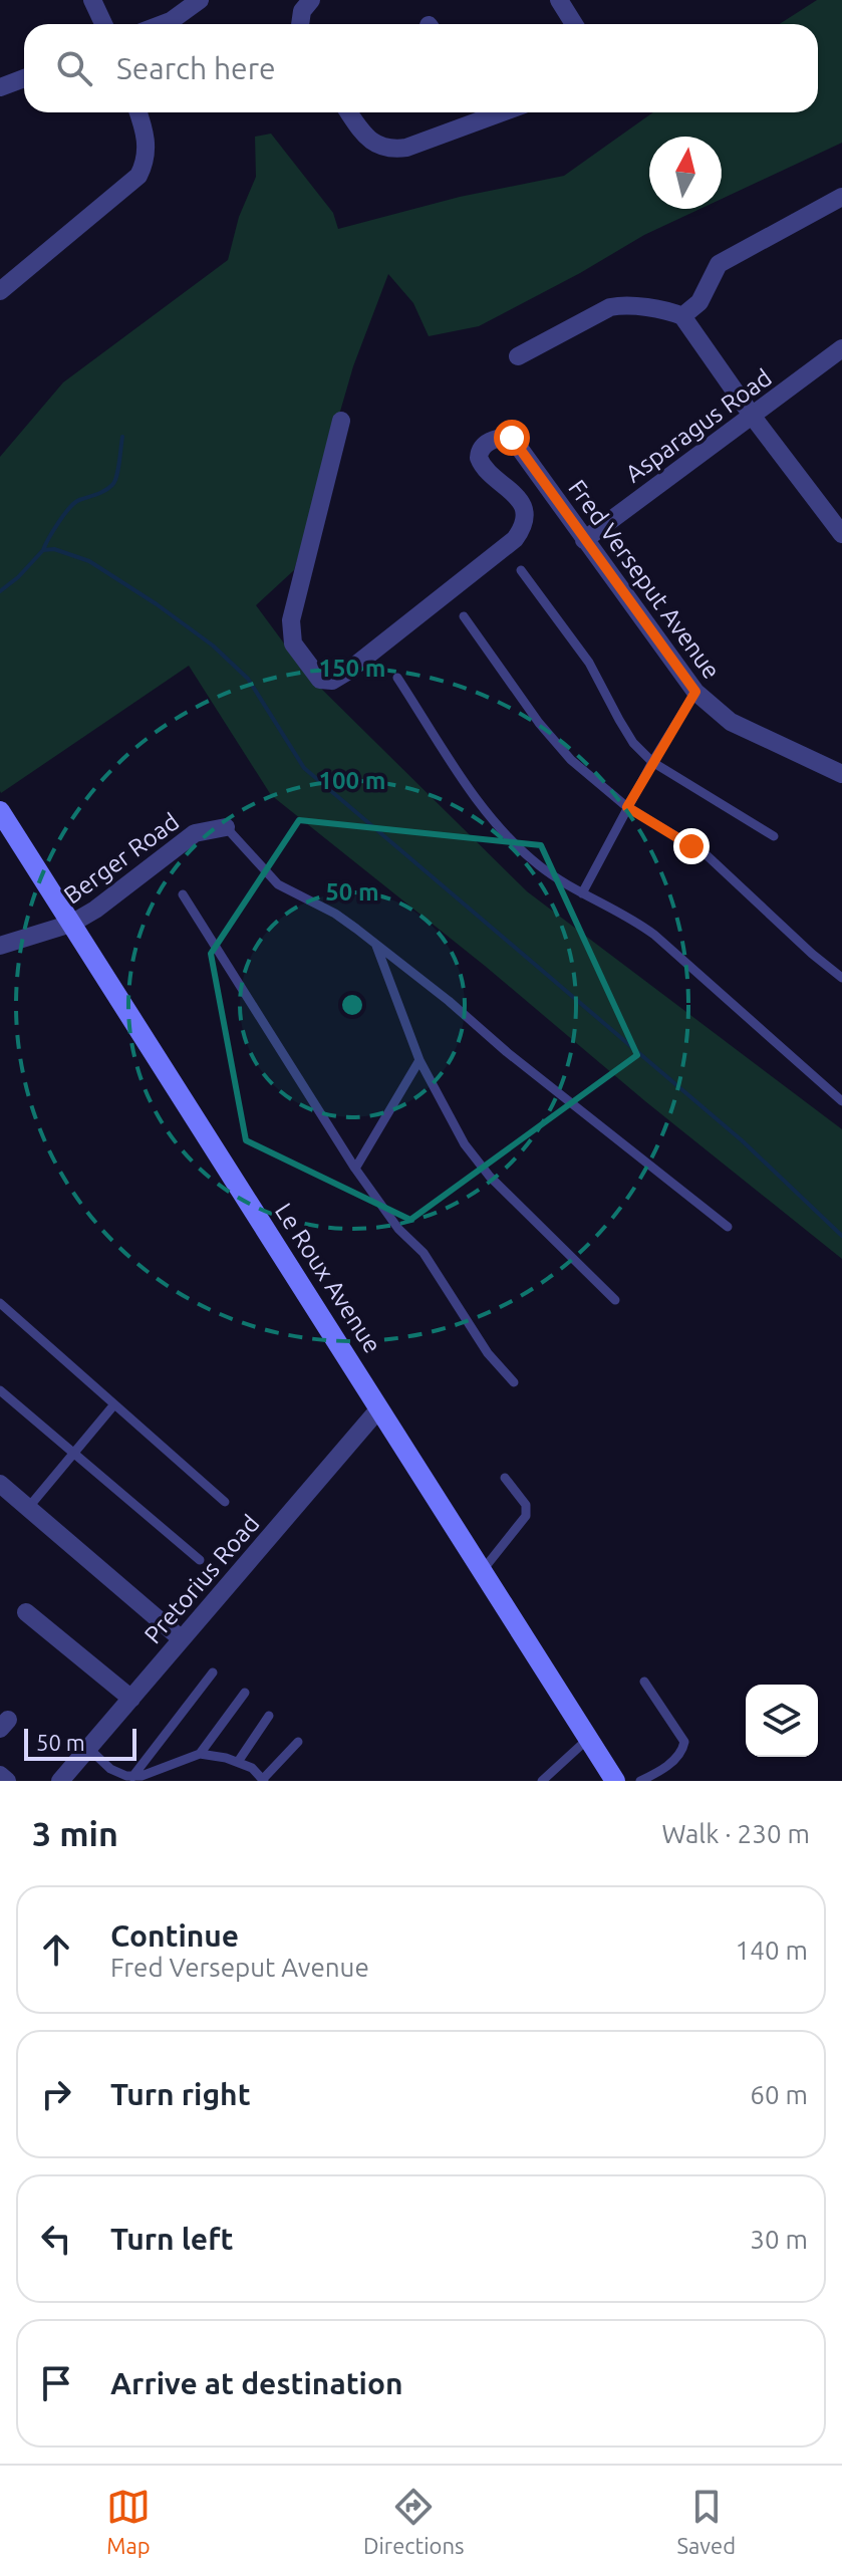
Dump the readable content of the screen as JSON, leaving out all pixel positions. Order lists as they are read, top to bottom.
{
  "streets": {
    "main road": ["Le Roux Avenue"],
    "street": [
      "Asparagus Road",
      "Fred Verseput Avenue",
      "Berger Road",
      "Pretorius Road"
    ]
  },
  "crossings": [
    ["Asparagus Road", "Fred Verseput Avenue"],
    ["Berger Road", "Le Roux Avenue"],
    ["Le Roux Avenue", "Pretorius Road"]
  ],
  "scale_bar": "50 m",
  "north": "top",
  "page": {
    "search": "Search here",
    "scale": "50 m",
    "heading": ["3 min", "Walk · 230 m"],
    "list": [
      ["Continue", "Fred Verseput Avenue", "140 m"],
      ["Turn right", "60 m"],
      ["Turn left", "30 m"],
      "Arrive at destination"
    ],
    "nav": ["Map", "Directions", "Saved"]
  },
  "rings": ["150 m", "100 m", "50 m"]
}
